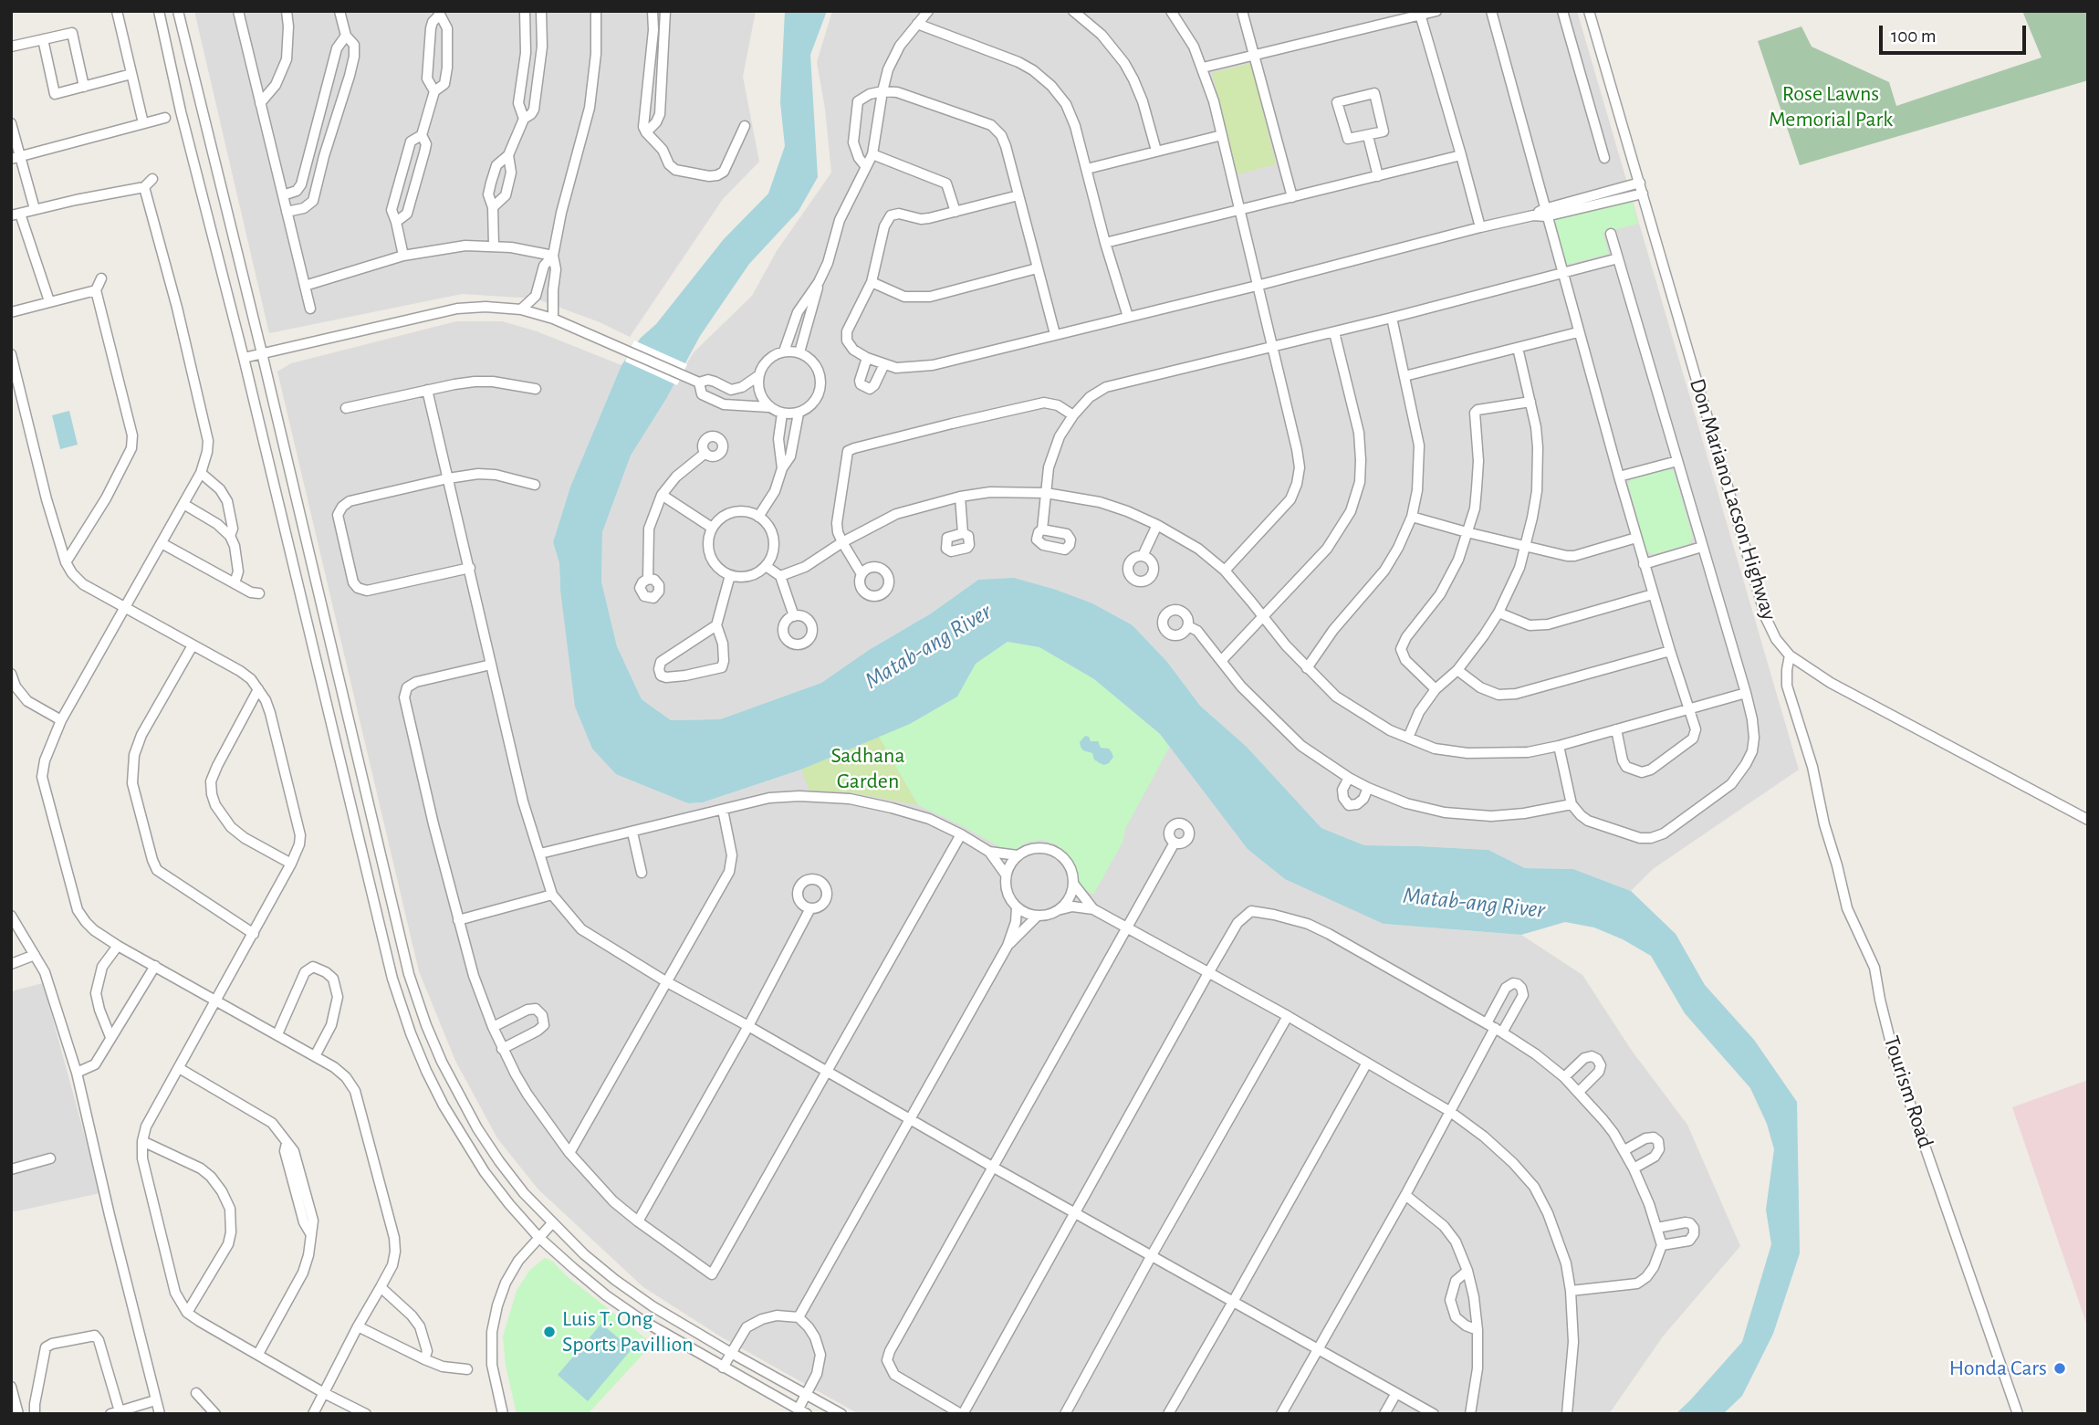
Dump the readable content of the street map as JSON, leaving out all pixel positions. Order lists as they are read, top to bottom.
{
  "streets": {
    "street": ["Don Mariano Lacson Highway", "Tourism Road"]
  },
  "crossings": [
    ["Don Mariano Lacson Highway", "Tourism Road"]
  ],
  "water": ["Matab-ang River"],
  "parks": ["Rose Lawns Memorial Park", "Sadhana Garden"],
  "places": ["Luis T. Ong Sports Pavillion", "Honda Cars"],
  "scale_bar": "100 m"
}
